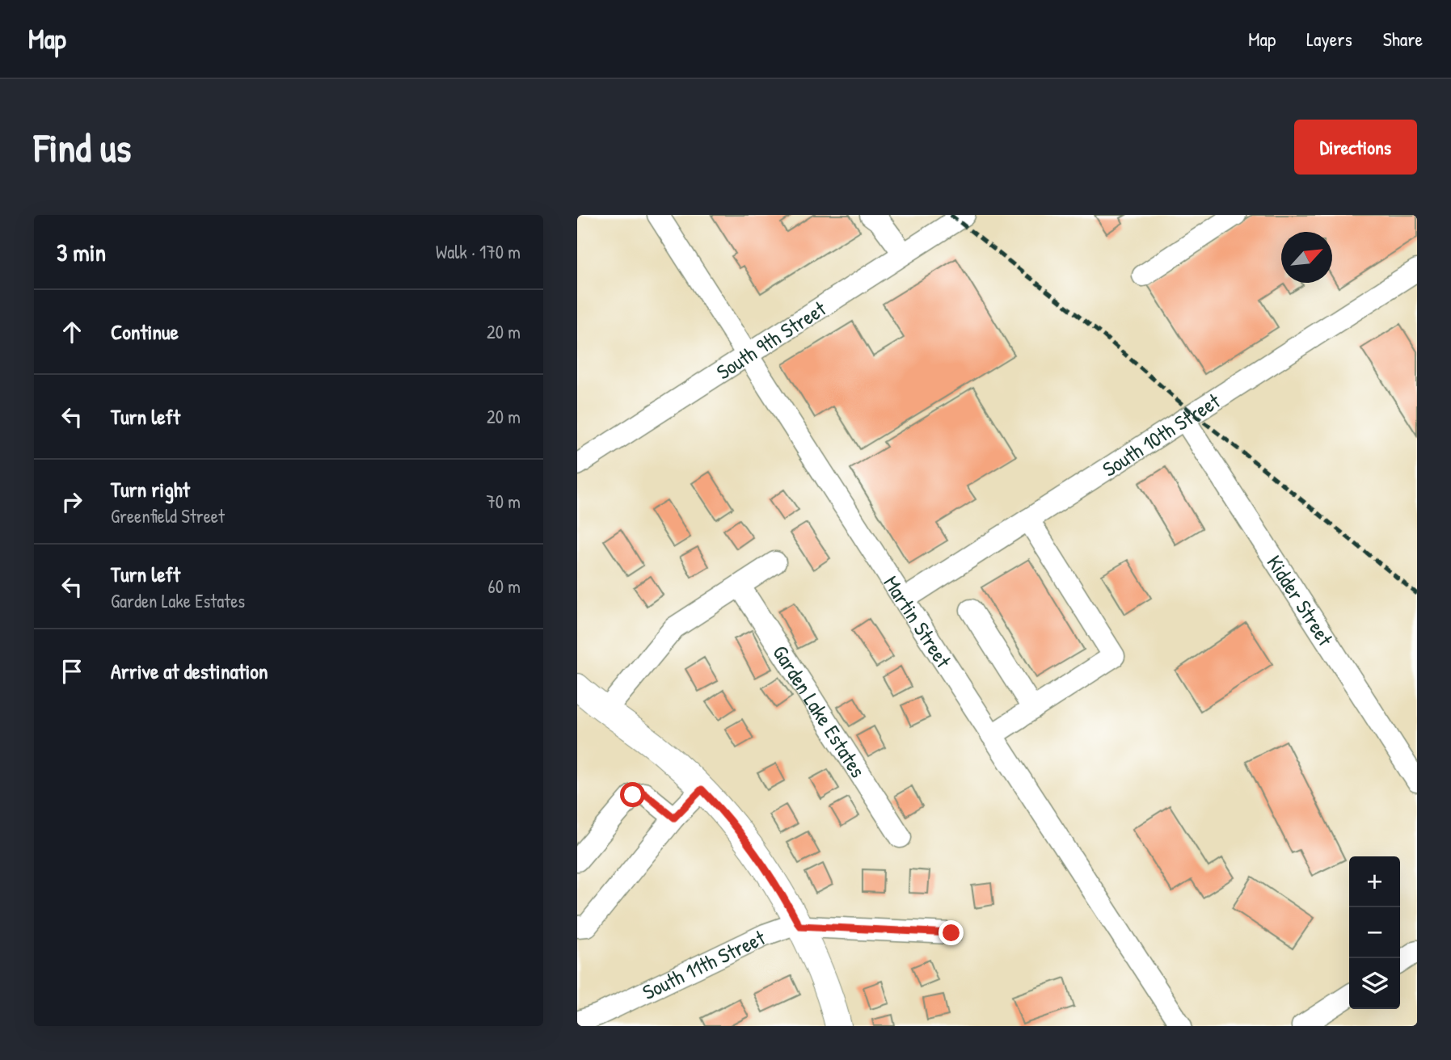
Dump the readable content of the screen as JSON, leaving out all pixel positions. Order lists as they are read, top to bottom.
{
  "streets": {
    "street": [
      "South 9th Street",
      "South 10th Street",
      "Kidder Street",
      "Martin Street",
      "Garden Lake Estates",
      "South 11th Street"
    ]
  },
  "crossings": [
    ["South 9th Street", "Martin Street"],
    ["South 10th Street", "Kidder Street"],
    ["South 10th Street", "Martin Street"]
  ],
  "north": "top right",
  "page": {
    "header": "Map",
    "nav": ["Map", "Layers", "Share"],
    "buttons": "Directions",
    "title": "Find us",
    "heading": ["3 min", "Walk · 170 m"],
    "list": [
      ["Continue", "20 m"],
      ["Turn left", "20 m"],
      ["Turn right", "Greenfield Street", "70 m"],
      ["Turn left", "Garden Lake Estates", "60 m"],
      "Arrive at destination"
    ],
    "map_buttons": ["+", "−"]
  }
}
